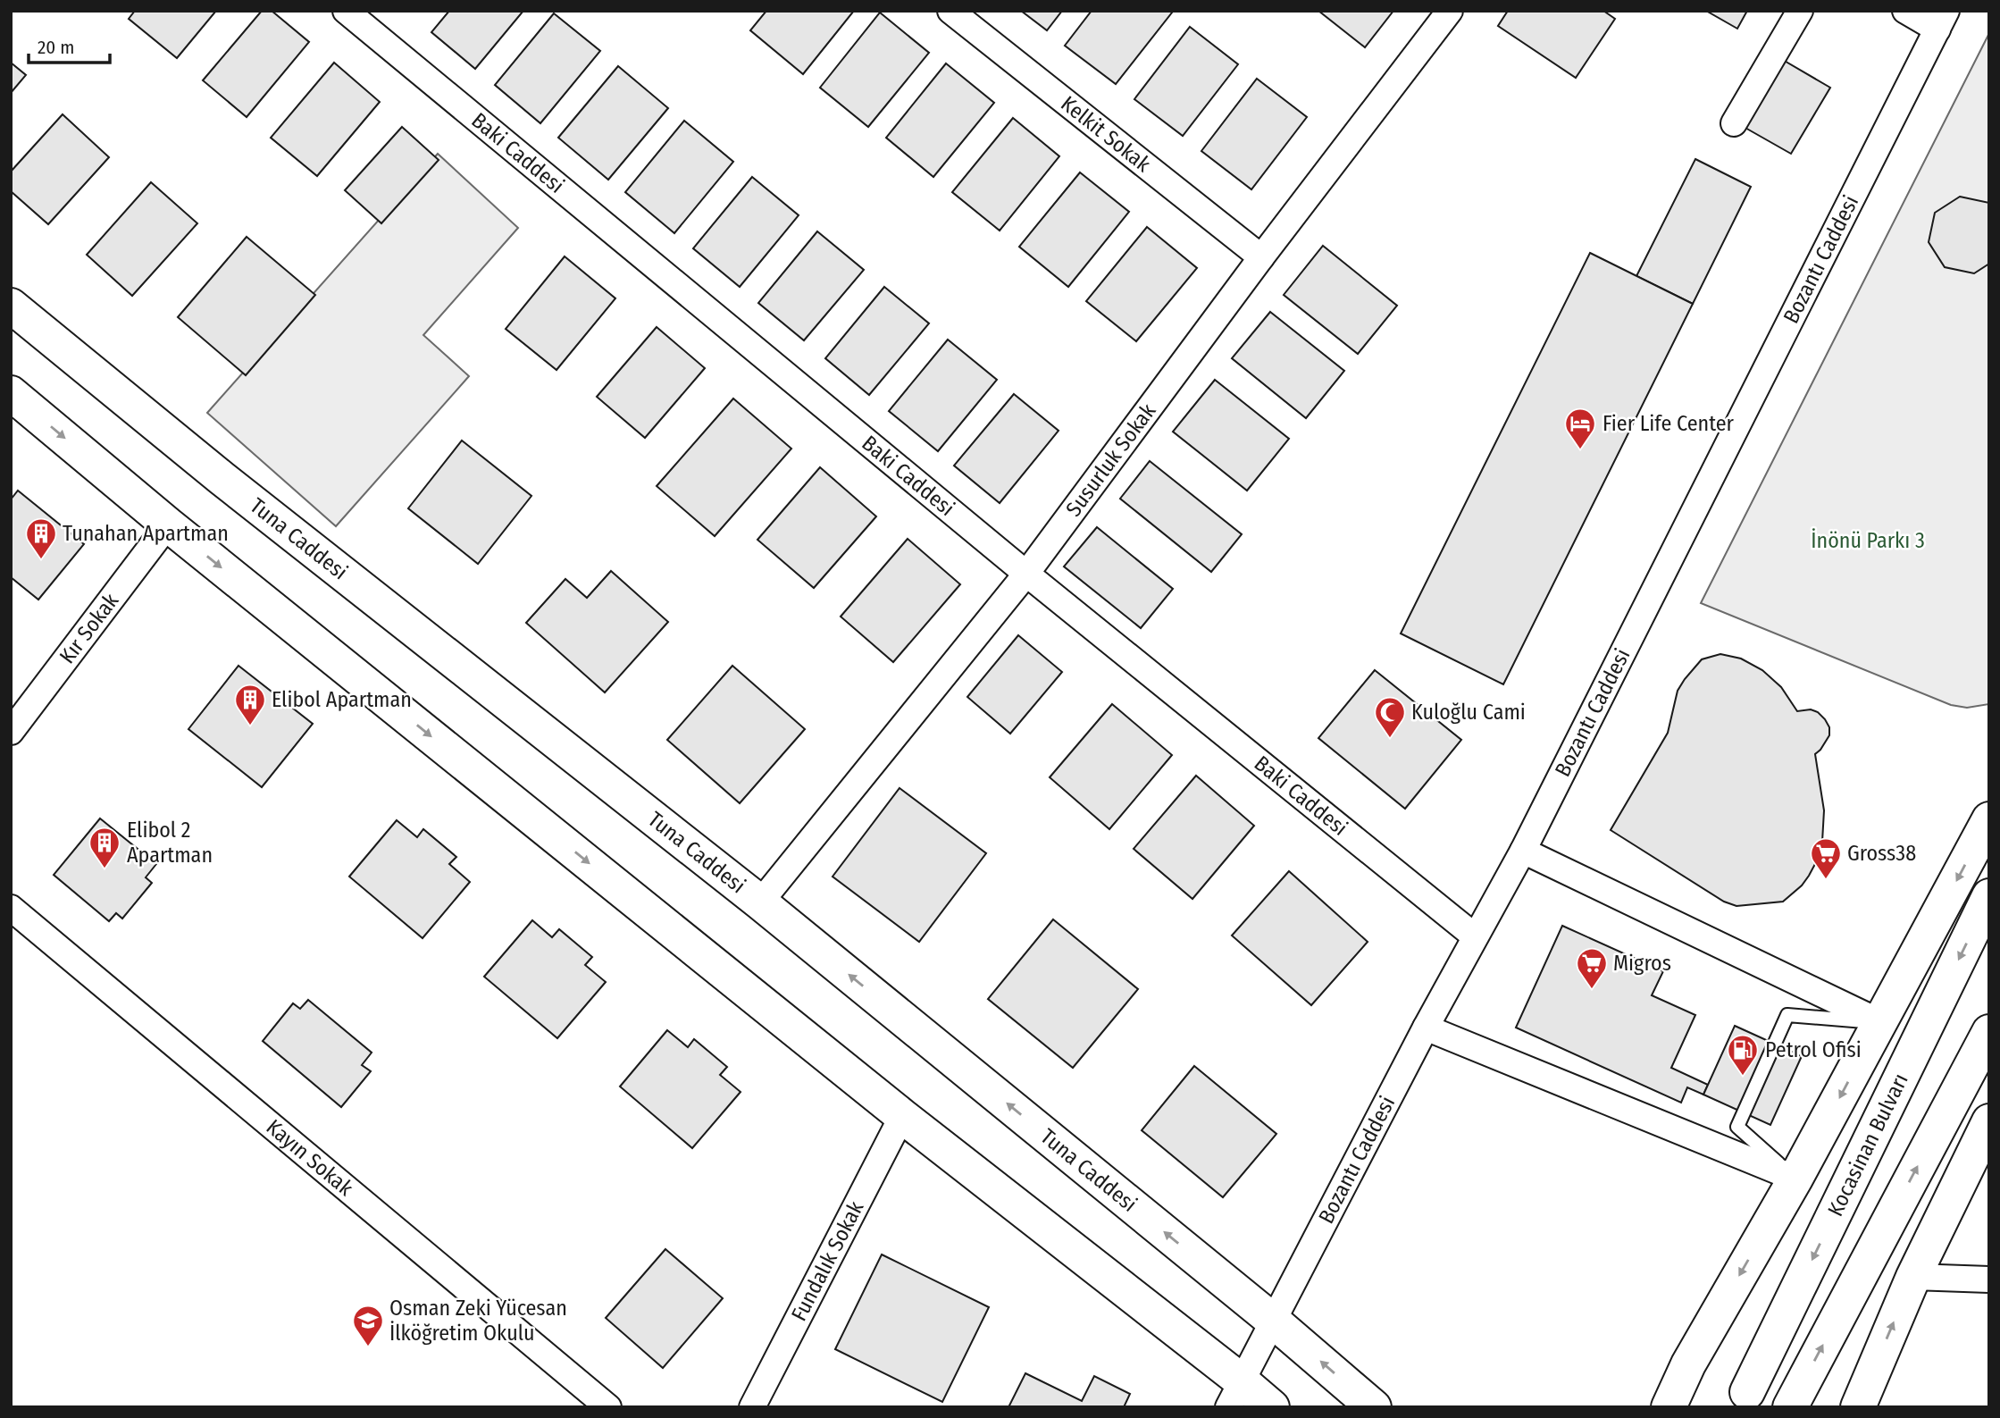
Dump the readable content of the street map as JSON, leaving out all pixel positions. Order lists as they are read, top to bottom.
{
  "streets": {
    "main road": ["Tuna Caddesi", "Kocasinan Bulvarı"],
    "street": [
      "Kelkit Sokak",
      "Baki Caddesi",
      "Bozantı Caddesi",
      "Susurluk Sokak",
      "Kır Sokak",
      "Kayın Sokak",
      "Fundalık Sokak"
    ]
  },
  "crossings": [
    ["Kelkit Sokak", "Susurluk Sokak"],
    ["Baki Caddesi", "Bozantı Caddesi"],
    ["Baki Caddesi", "Susurluk Sokak"],
    ["Bozantı Caddesi", "Tuna Caddesi"],
    ["Susurluk Sokak", "Tuna Caddesi"]
  ],
  "parks": ["İnönü Parkı 3"],
  "places": {
    "hotel": ["Fier Life Center"],
    "building": ["Tunahan Apartman", "Elibol Apartman", "Elibol 2 Apartman"],
    "mosque": ["Kuloğlu Cami"],
    "supermarket": ["Gross38", "Migros"],
    "fuel station": ["Petrol Ofisi"],
    "school or university": ["Osman Zeki Yücesan İlköğretim Okulu"]
  },
  "scale_bar": "20 m"
}
